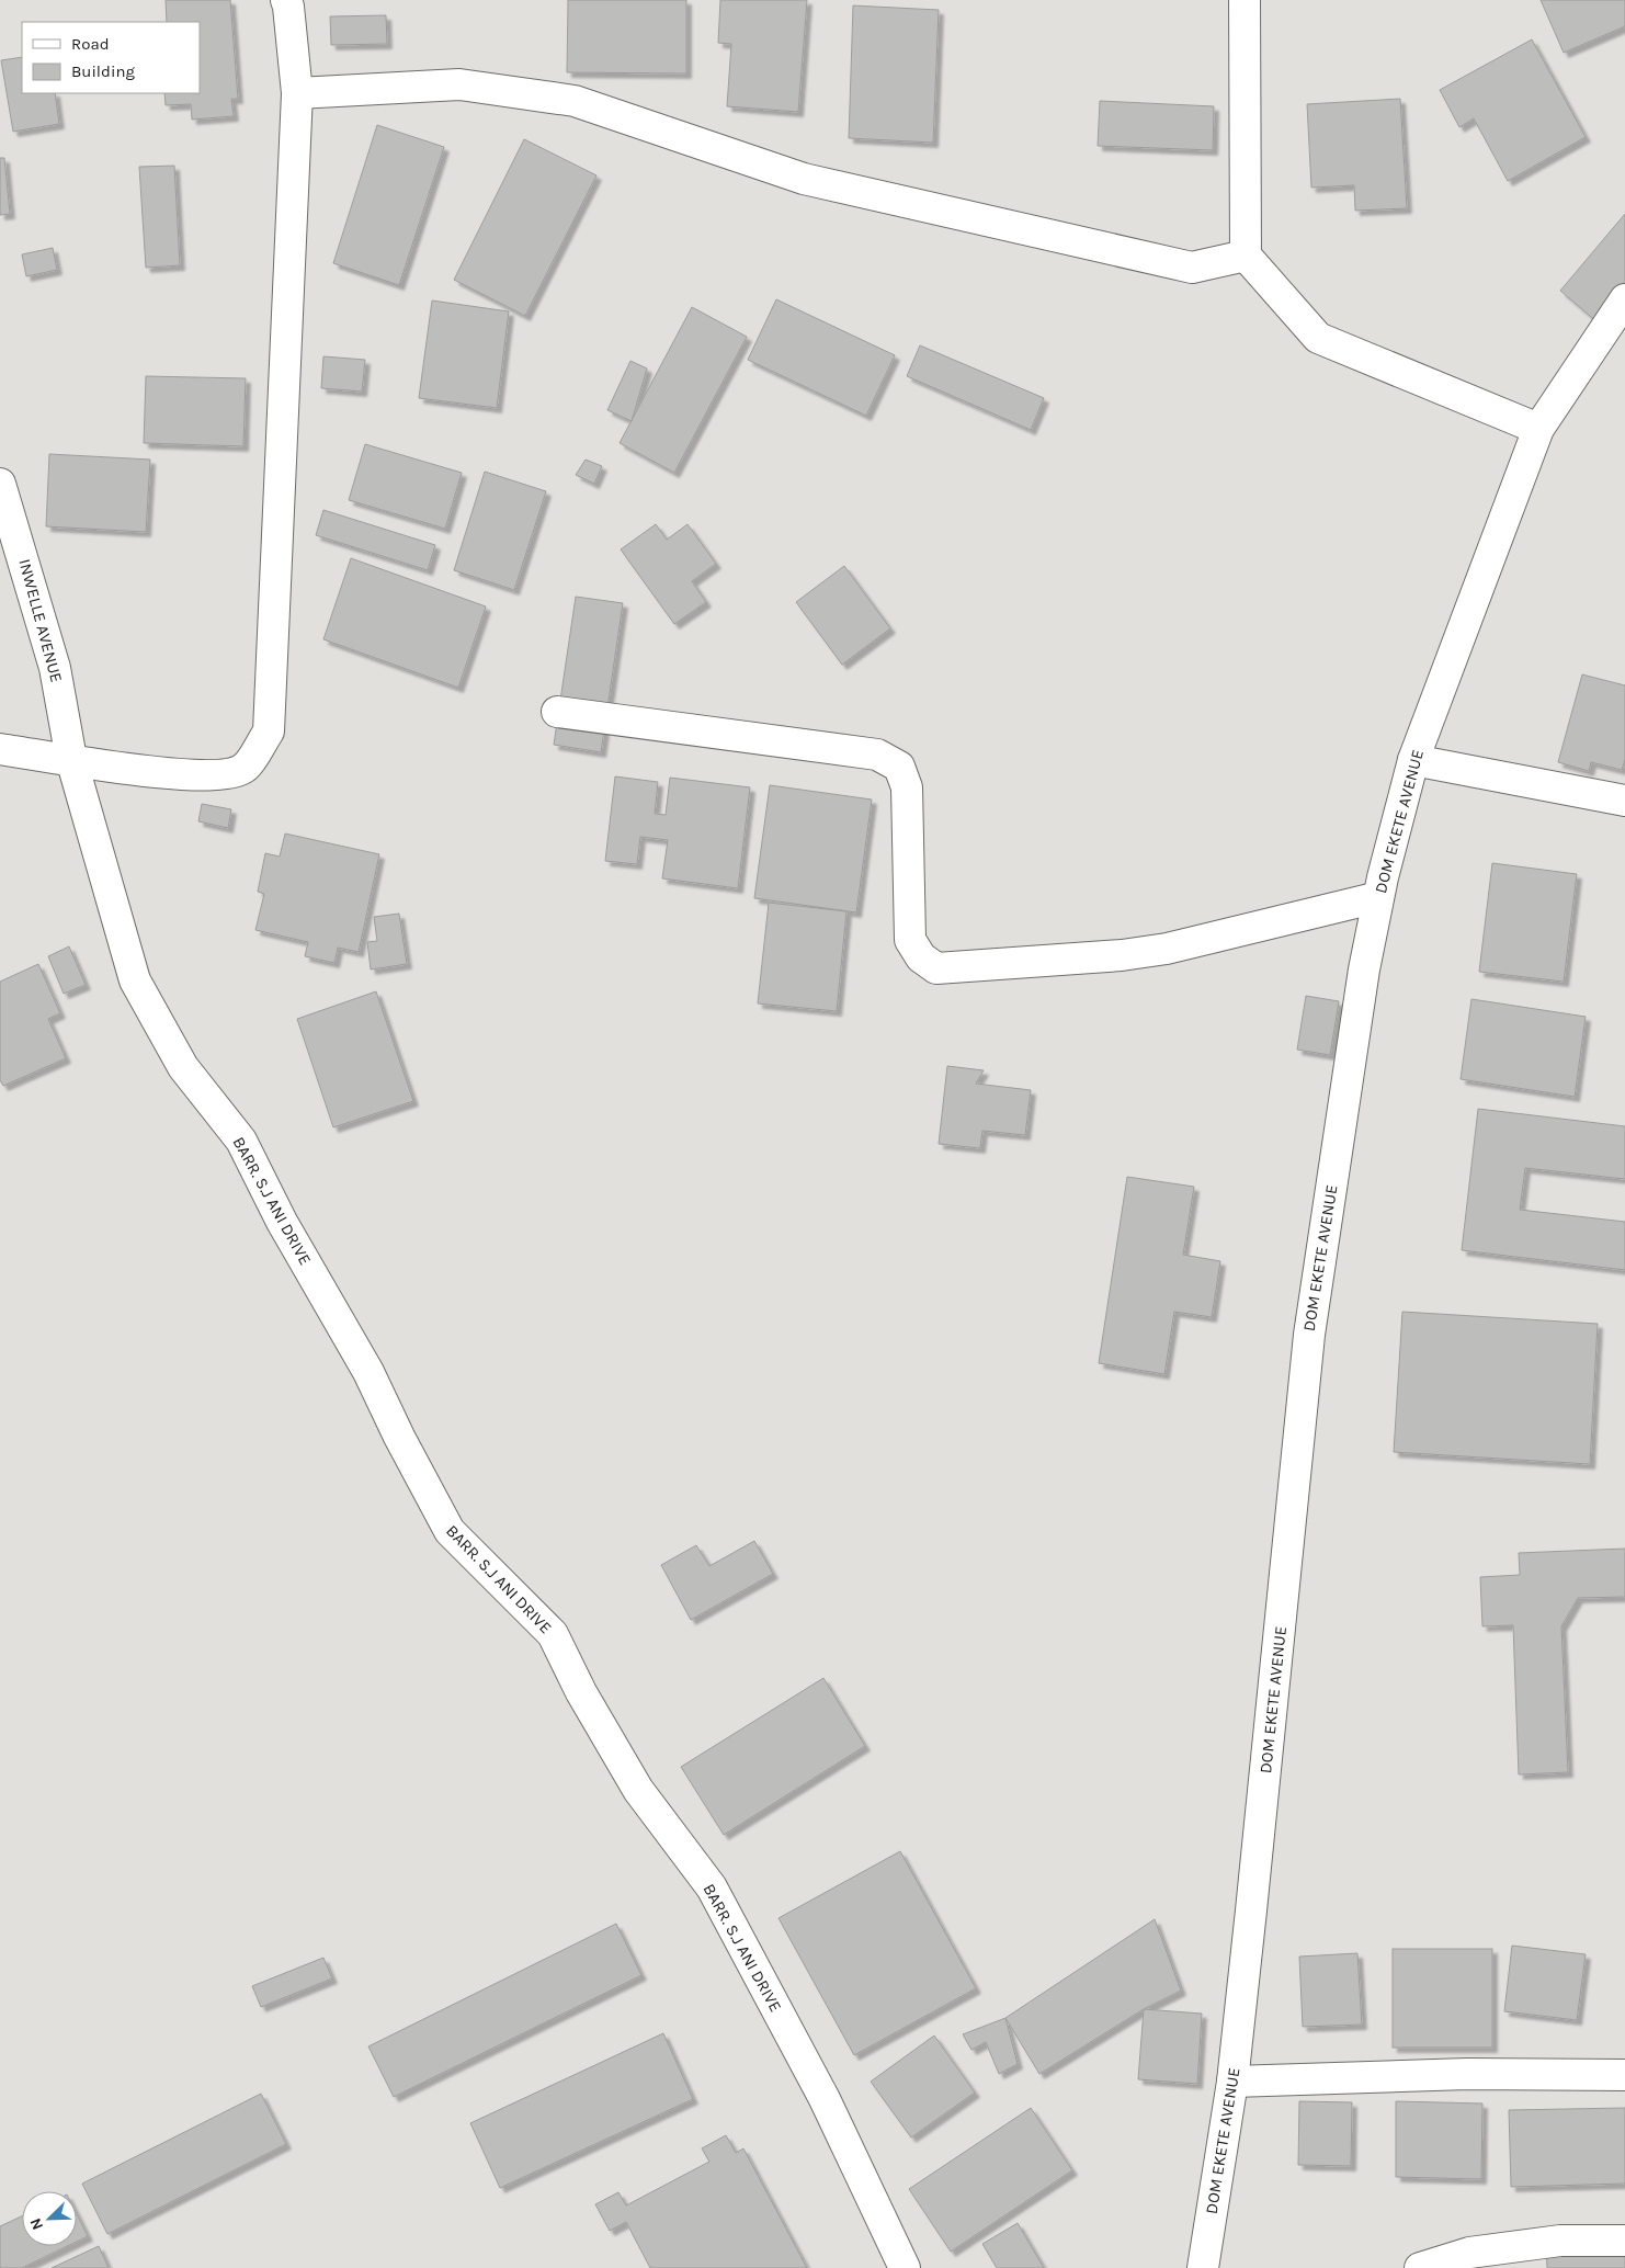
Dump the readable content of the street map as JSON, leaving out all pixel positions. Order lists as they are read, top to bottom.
{
  "streets": {
    "street": ["INWELLE AVENUE", "DOM EKETE AVENUE", "BARR. S.J ANI DRIVE"]
  },
  "crossings": [
    ["INWELLE AVENUE", "BARR. S.J ANI DRIVE"]
  ],
  "legend": ["Road", "Building"],
  "north": "bottom left"
}
